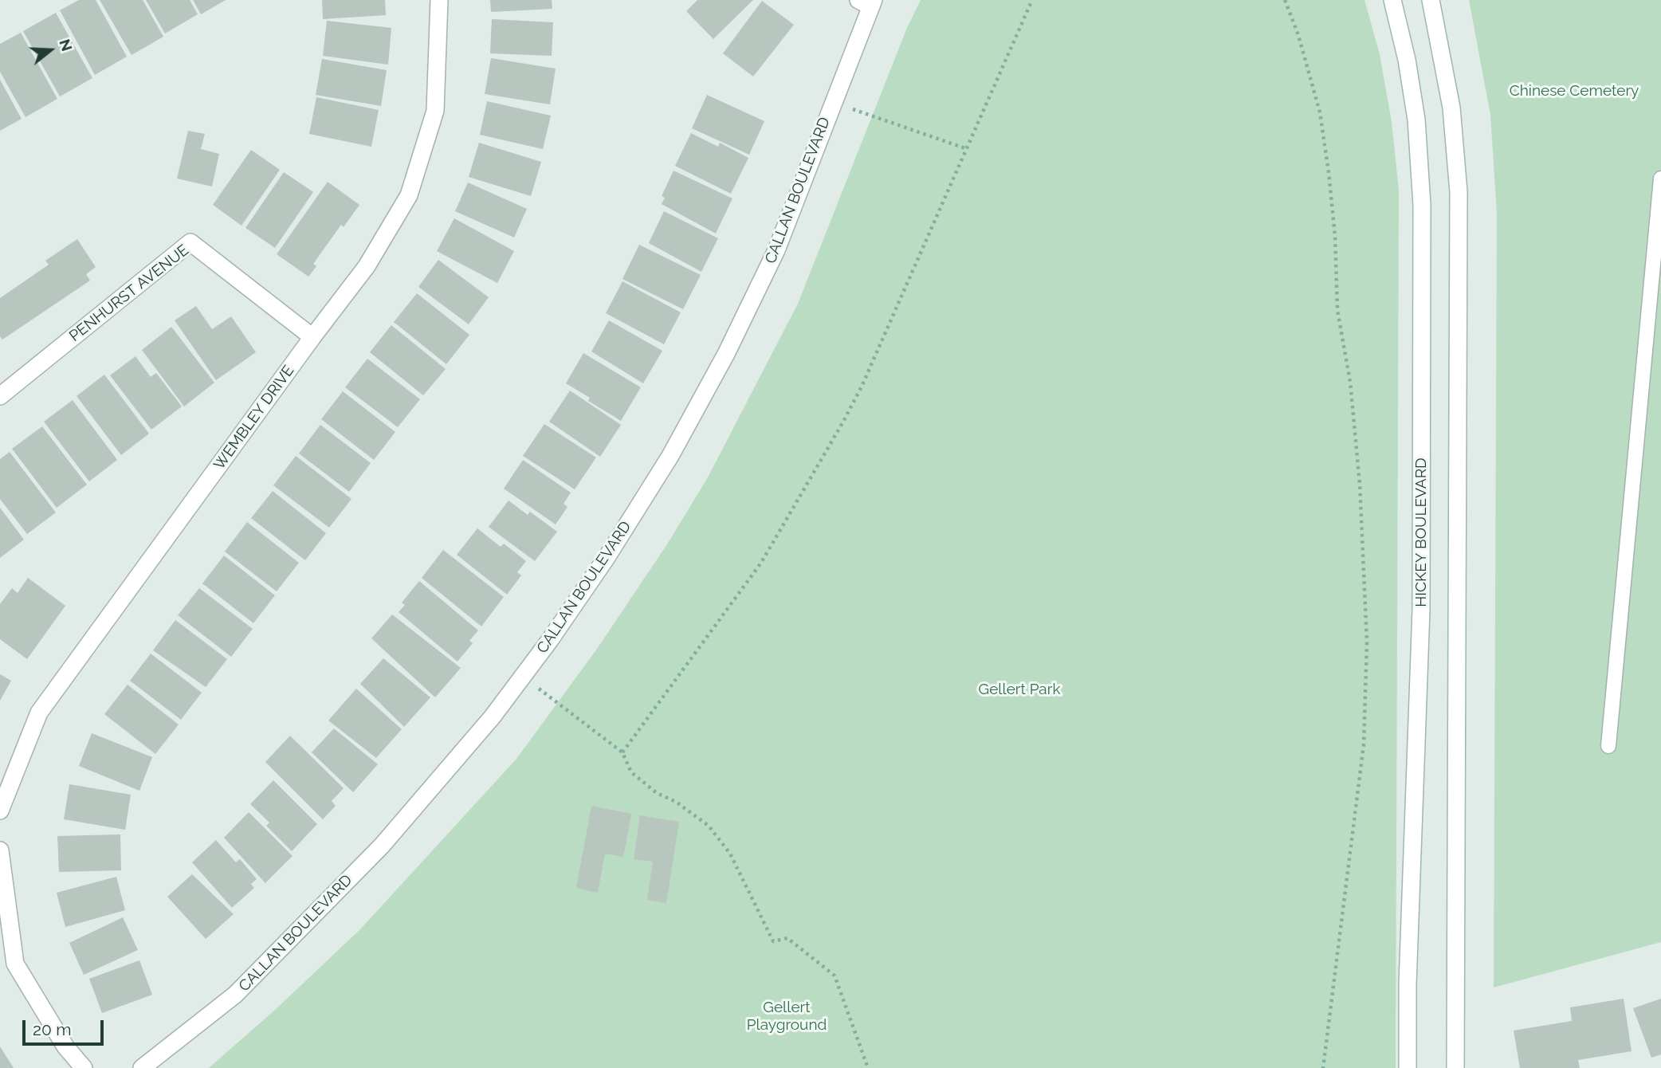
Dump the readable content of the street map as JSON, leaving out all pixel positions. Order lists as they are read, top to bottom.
{
  "streets": {
    "street": [
      "CALLAN BOULEVARD",
      "PENHURST AVENUE",
      "WEMBLEY DRIVE",
      "HICKEY BOULEVARD"
    ]
  },
  "crossings": [
    ["PENHURST AVENUE", "WEMBLEY DRIVE"]
  ],
  "parks": ["Chinese Cemetery", "Gellert Park", "Gellert Playground"],
  "scale_bar": "20 m",
  "north": "right"
}
